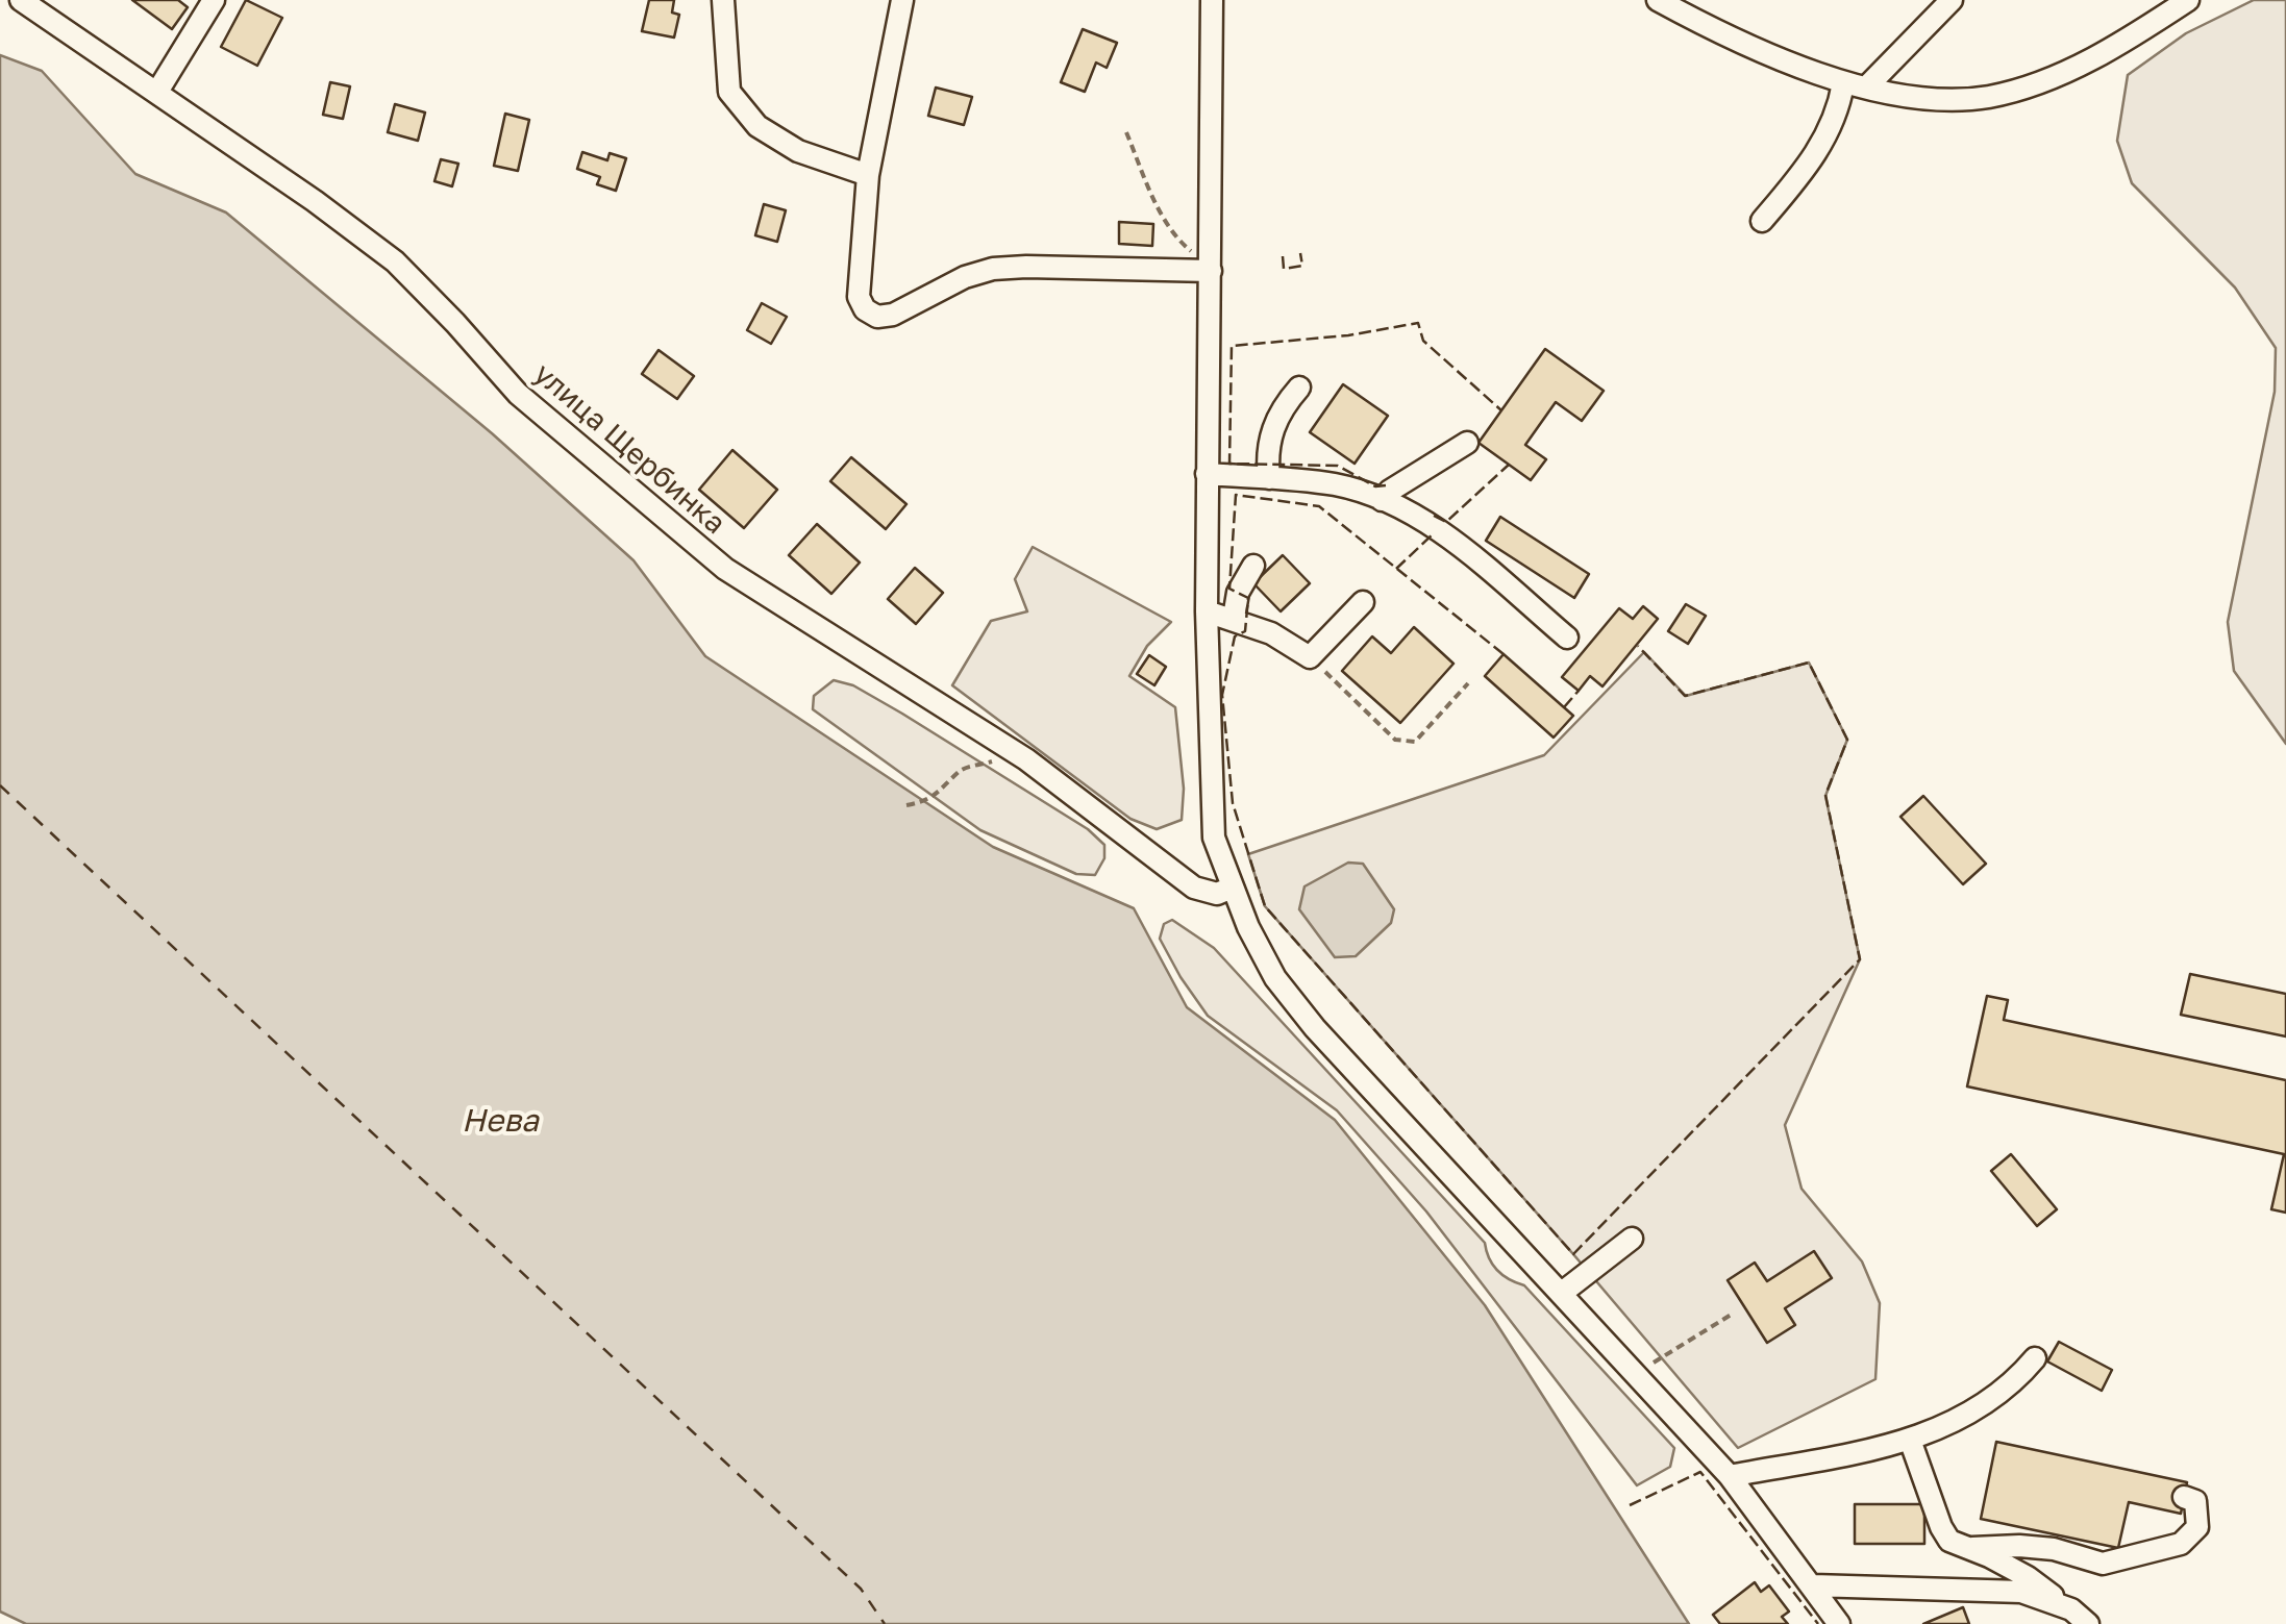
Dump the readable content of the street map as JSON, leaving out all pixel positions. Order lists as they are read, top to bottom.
{
  "streets": {
    "street": ["улица Щербинка"]
  },
  "water": ["Нева"]
}
